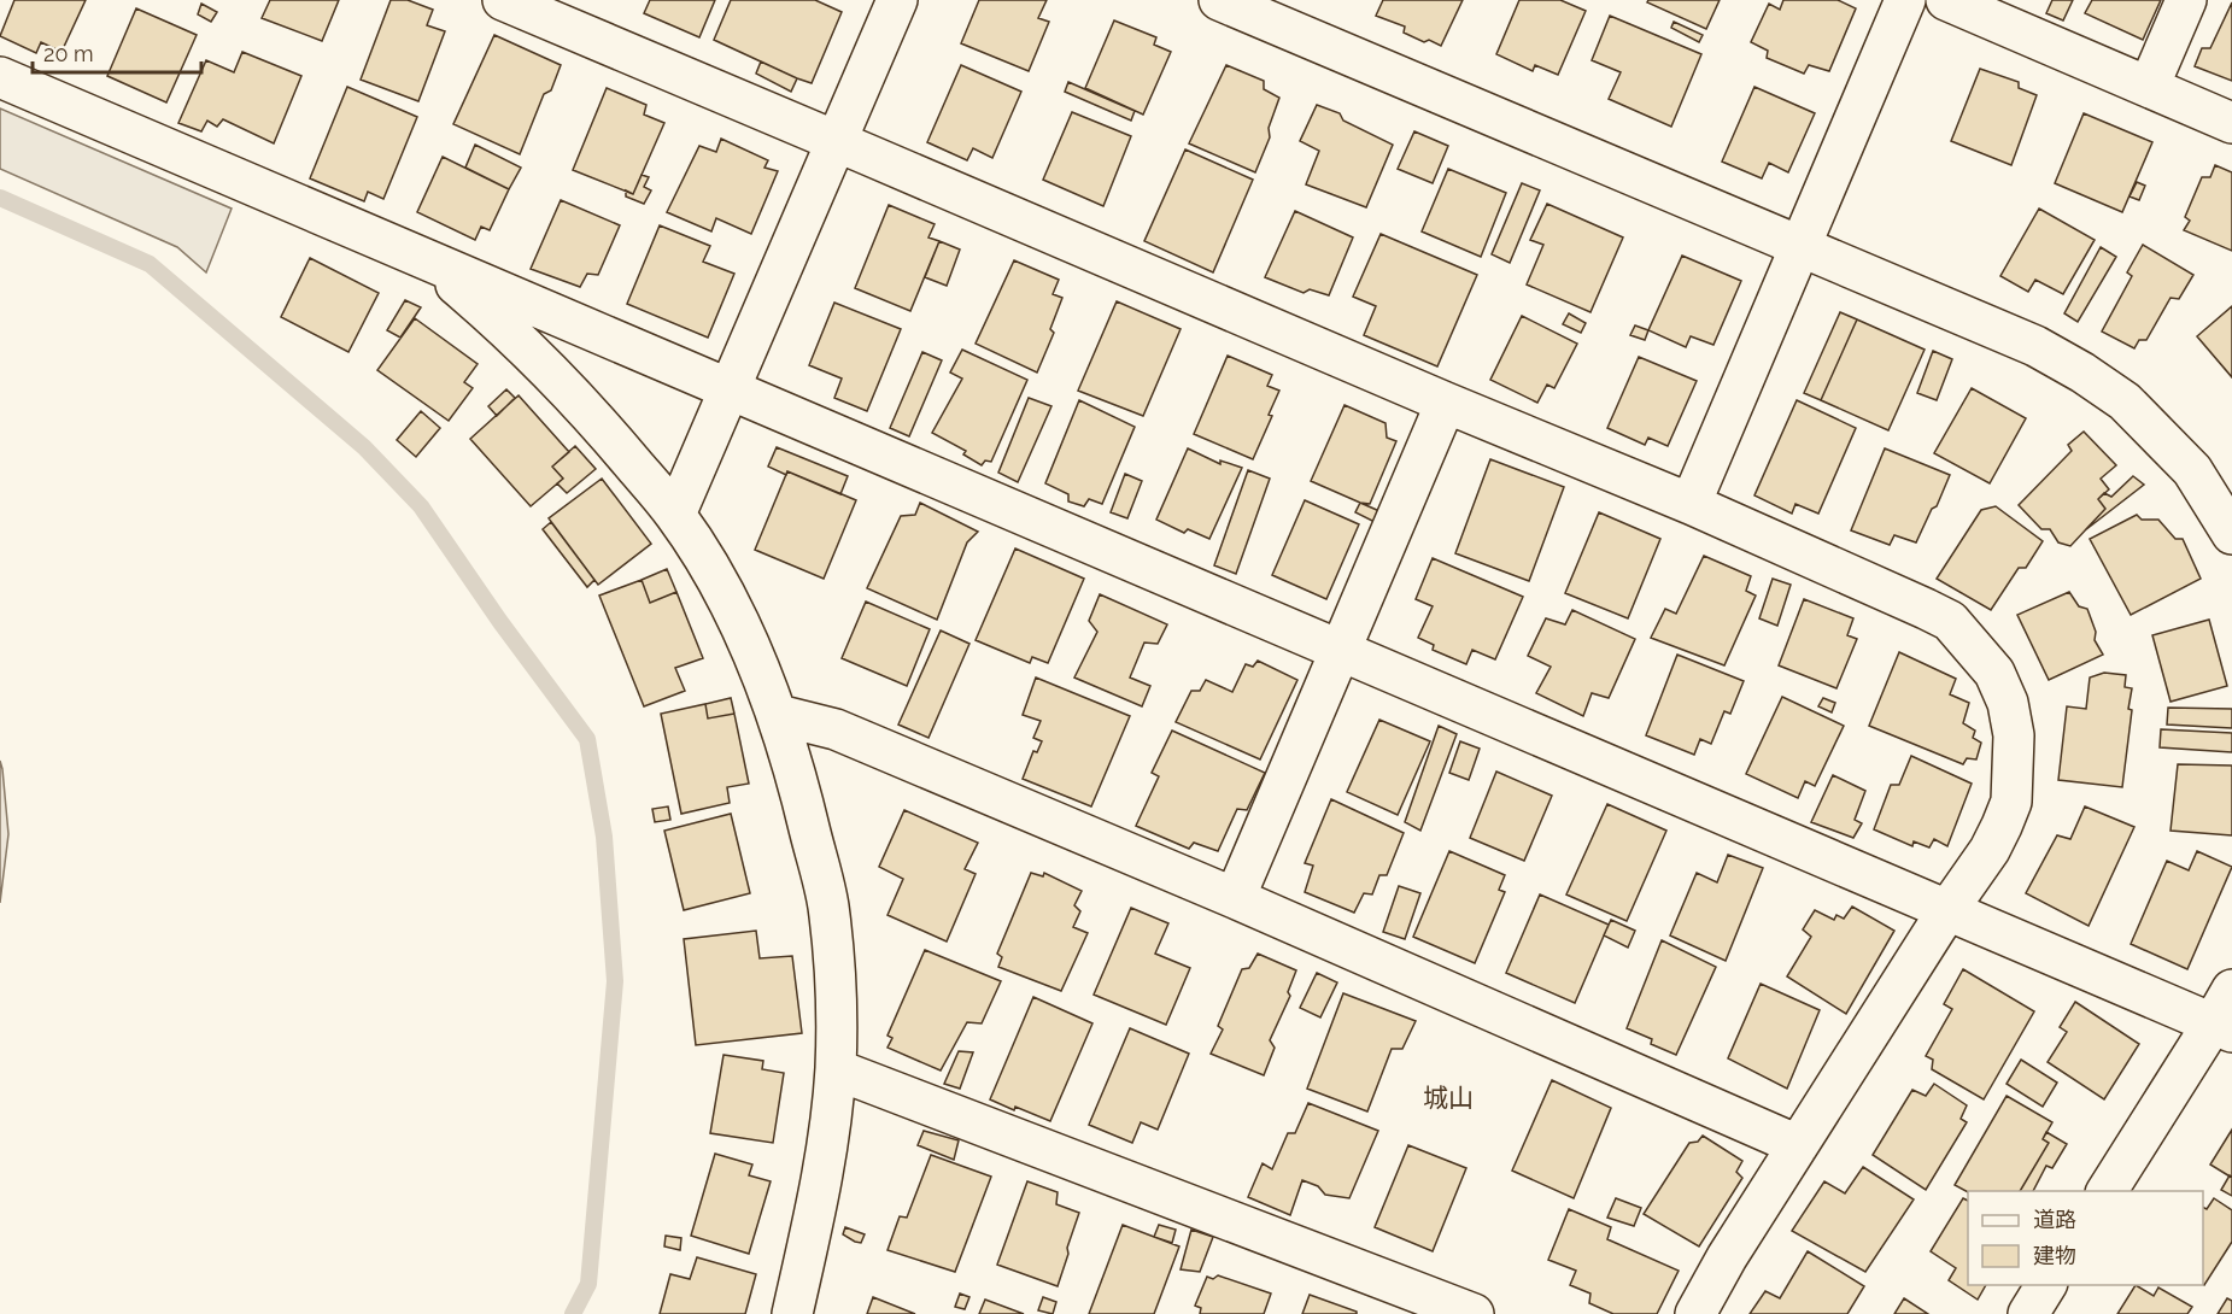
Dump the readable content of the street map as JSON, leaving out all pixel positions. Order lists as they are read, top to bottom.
{
  "districts": ["城山"],
  "legend": ["道路", "建物"],
  "scale_bar": "20 m"
}
